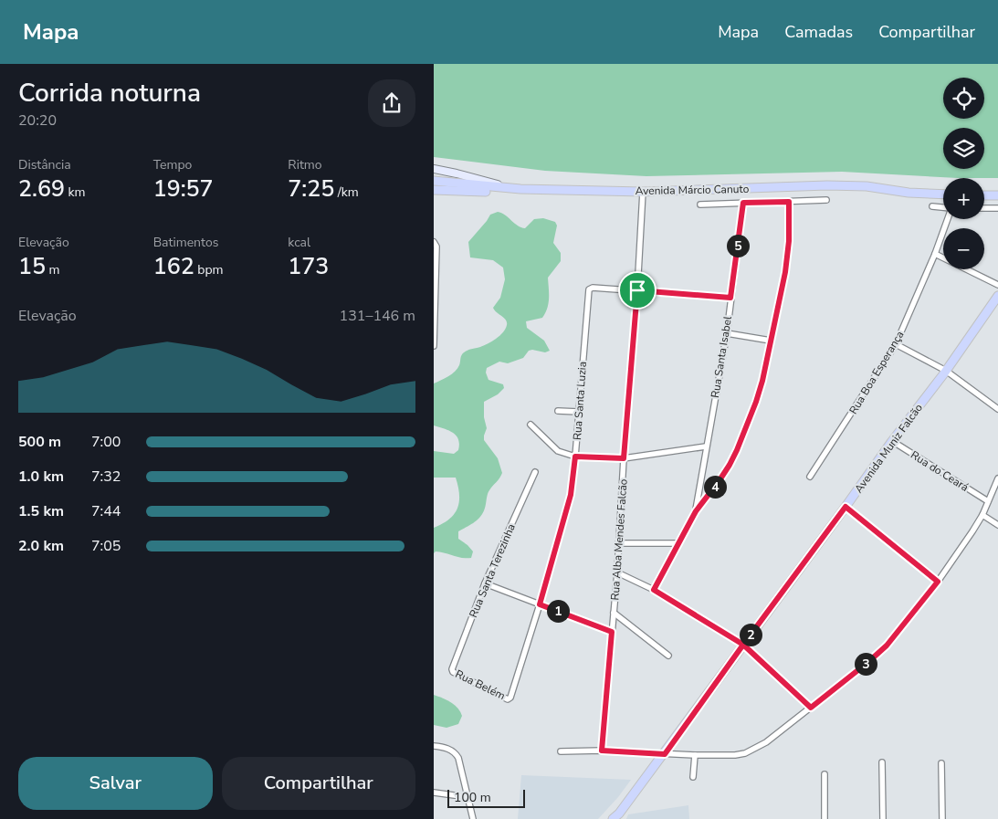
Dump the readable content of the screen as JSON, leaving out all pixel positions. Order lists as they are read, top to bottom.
{
  "streets": {
    "main road": ["Avenida Márcio Canuto", "Avenida Muniz Falcão"],
    "street": [
      "Rua Santa Isabel",
      "Rua Boa Esperança",
      "Rua Santa Luzia",
      "Rua do Ceará",
      "Rua Alba Mendes Falcão",
      "Rua Santa Terezinha",
      "Rua Belém"
    ]
  },
  "crossings": [
    ["Avenida Márcio Canuto", "Rua Alba Mendes Falcão"],
    ["Rua Santa Luzia", "Rua Alba Mendes Falcão"],
    ["Rua Santa Luzia", "Rua Belém"],
    ["Avenida Muniz Falcão", "Rua do Ceará"],
    ["Rua Santa Terezinha", "Rua Belém"]
  ],
  "scale_bar": "100 m",
  "page": {
    "header": "Mapa",
    "nav": ["Mapa", "Camadas", "Compartilhar"],
    "heading": ["Corrida noturna", "20:20"],
    "map_buttons": ["+", "−"],
    "stats": [
      ["Distância", "2.69 km"],
      ["Tempo", "19:57"],
      ["Ritmo", "7:25 /km"],
      ["Elevação", "15 m"],
      ["Batimentos", "162 bpm"],
      ["kcal", "173"]
    ],
    "pins": [
      "5",
      "4",
      "1",
      "2",
      "3"
    ],
    "chart": ["Elevação", "131–146 m"],
    "list": [
      {
        "name": "500 m",
        "note": "7:00"
      },
      {
        "name": "1.0 km",
        "note": "7:32"
      },
      {
        "name": "1.5 km",
        "note": "7:44"
      },
      {
        "name": "2.0 km",
        "note": "7:05"
      }
    ],
    "buttons": ["Salvar", "Compartilhar"],
    "scale": "100 m"
  }
}
